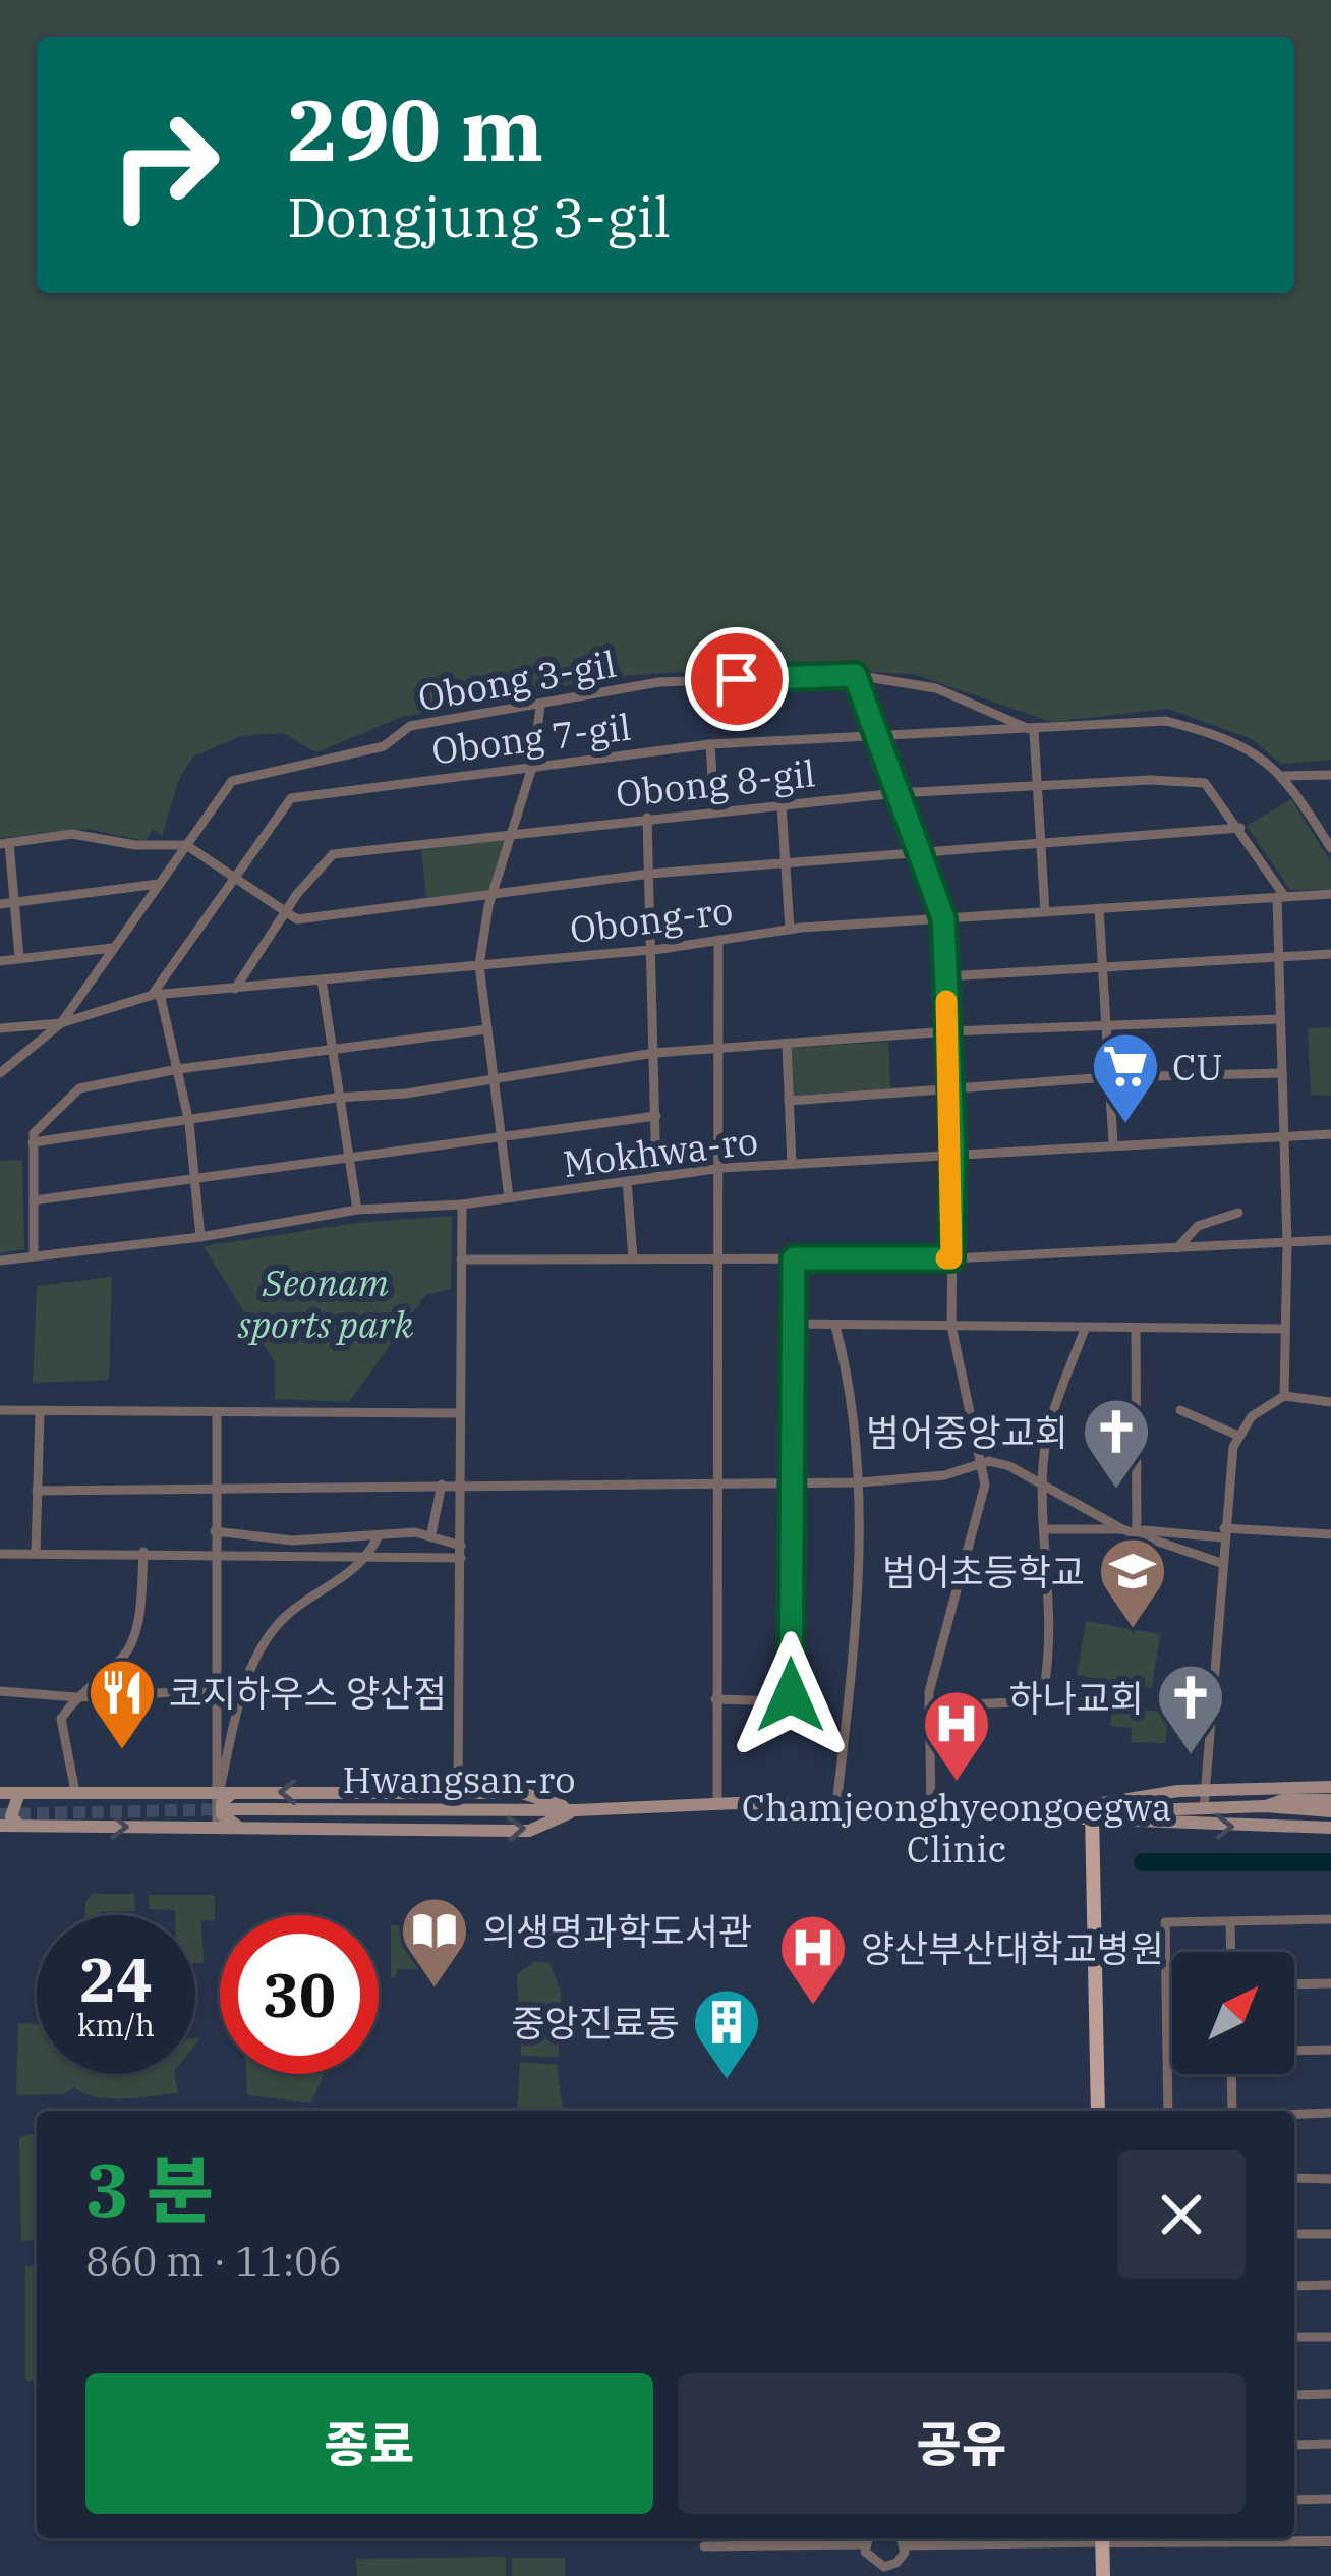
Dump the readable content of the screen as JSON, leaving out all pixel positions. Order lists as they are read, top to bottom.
{
  "streets": {
    "main road": ["Hwangsan-ro"],
    "street": [
      "Obong 3-gil",
      "Obong 7-gil",
      "Obong 8-gil",
      "Obong-ro",
      "Mokhwa-ro"
    ]
  },
  "crossings": [
    ["Obong 3-gil", "Obong 7-gil"],
    ["Obong 3-gil", "Obong-ro"],
    ["Obong 7-gil", "Obong-ro"],
    ["Obong 8-gil", "Obong-ro"]
  ],
  "parks": ["Seonam sports park"],
  "places": {
    "supermarket": ["CU"],
    "church": ["범어중앙교회", "하나교회"],
    "school or university": ["범어초등학교"],
    "restaurant": ["코지하우스 양산점"],
    "hospital": ["Chamjeonghyeongoegwa Clinic", "양산부산대학교병원"],
    "library": ["의생명과학도서관"],
    "building": ["중앙진료동"]
  },
  "north": "top right",
  "page": {
    "turn": ["290 m", "Dongjung 3-gil"],
    "speed": "24 km/h",
    "limit": "30",
    "heading": ["3 분", "860 m · 11:06"],
    "buttons": ["종료", "공유"]
  }
}
